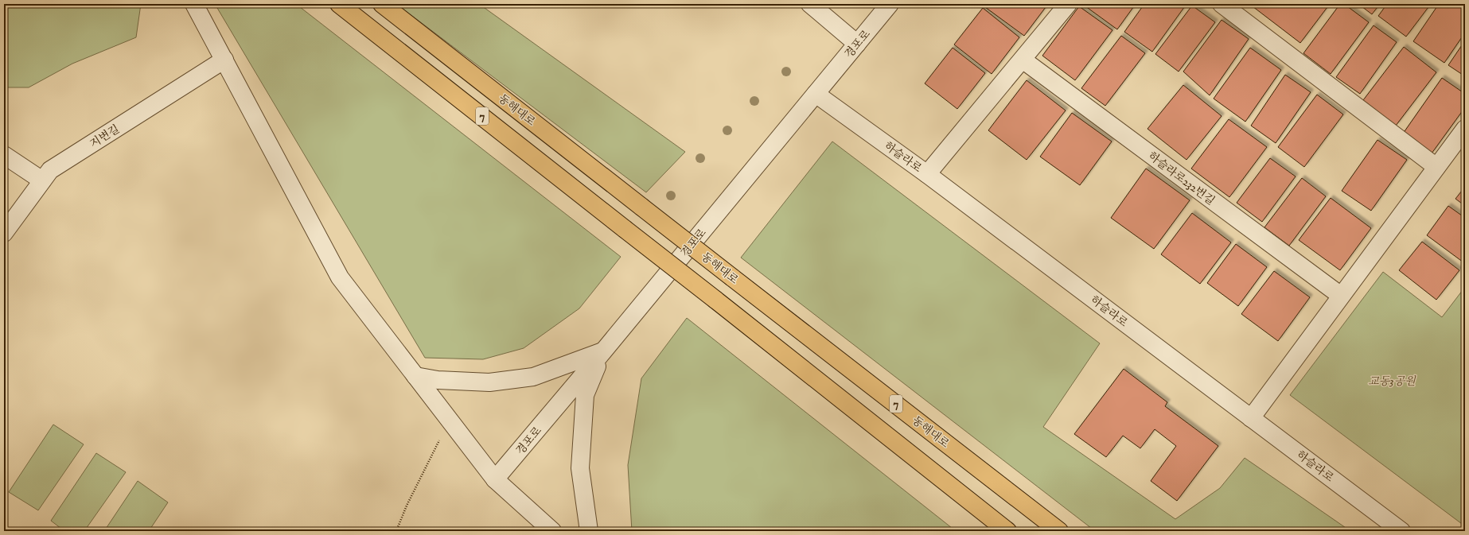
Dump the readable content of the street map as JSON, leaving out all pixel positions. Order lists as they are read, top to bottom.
{
  "streets": {
    "main road": ["동해대로", "7"],
    "street": [
      "경포로",
      "지변길",
      "하슬라로",
      "하슬라로232번길"
    ]
  },
  "crossings": [
    ["경포로", "하슬라로"]
  ],
  "parks": ["교동3공원"]
}
